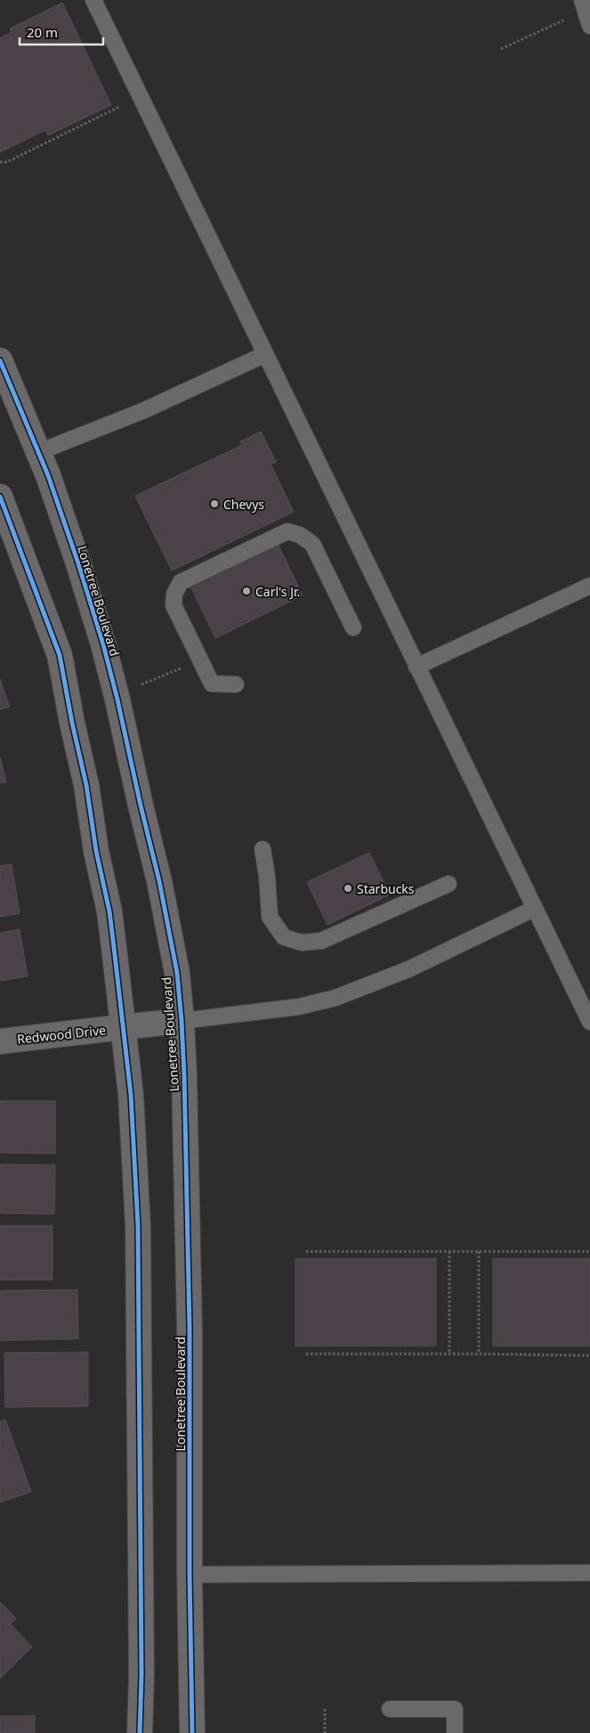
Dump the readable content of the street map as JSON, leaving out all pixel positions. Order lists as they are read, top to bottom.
{
  "streets": {
    "main road": ["Lonetree Boulevard", "Redwood Drive"]
  },
  "crossings": [
    ["Lonetree Boulevard", "Redwood Drive"]
  ],
  "places": ["Chevys", "Carl's Jr.", "Starbucks"],
  "scale_bar": "20 m"
}
